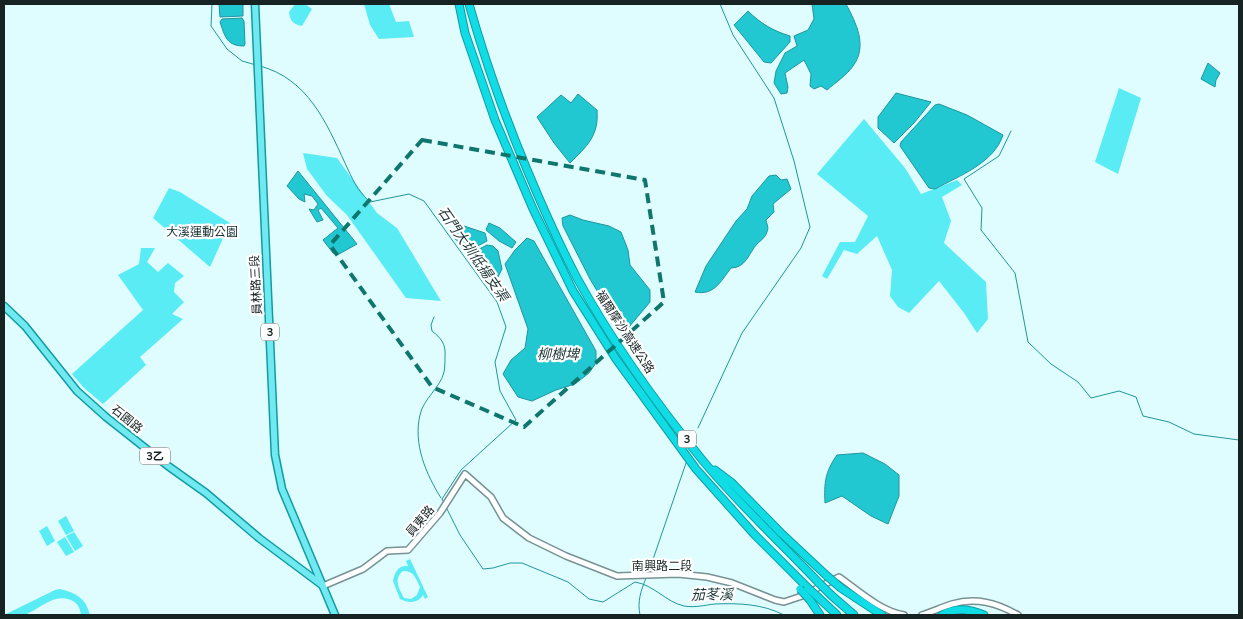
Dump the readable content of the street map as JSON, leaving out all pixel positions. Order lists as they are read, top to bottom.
{
  "streets": {
    "highway": ["3", "福爾摩沙高速公路"],
    "main road": ["員林路三段", "石園路", "3乙"],
    "street": ["員東路", "南興路二段"]
  },
  "crossings": [
    ["員林路三段", "3"],
    ["員林路三段", "石園路"],
    ["員林路三段", "員東路"],
    ["3", "石園路"],
    ["3", "員東路"],
    ["石園路", "員東路"],
    ["員東路", "南興路二段"]
  ],
  "water": ["石門大圳低揚支渠", "柳樹埤", "茄苳溪"],
  "parks": ["大溪運動公園"]
}
